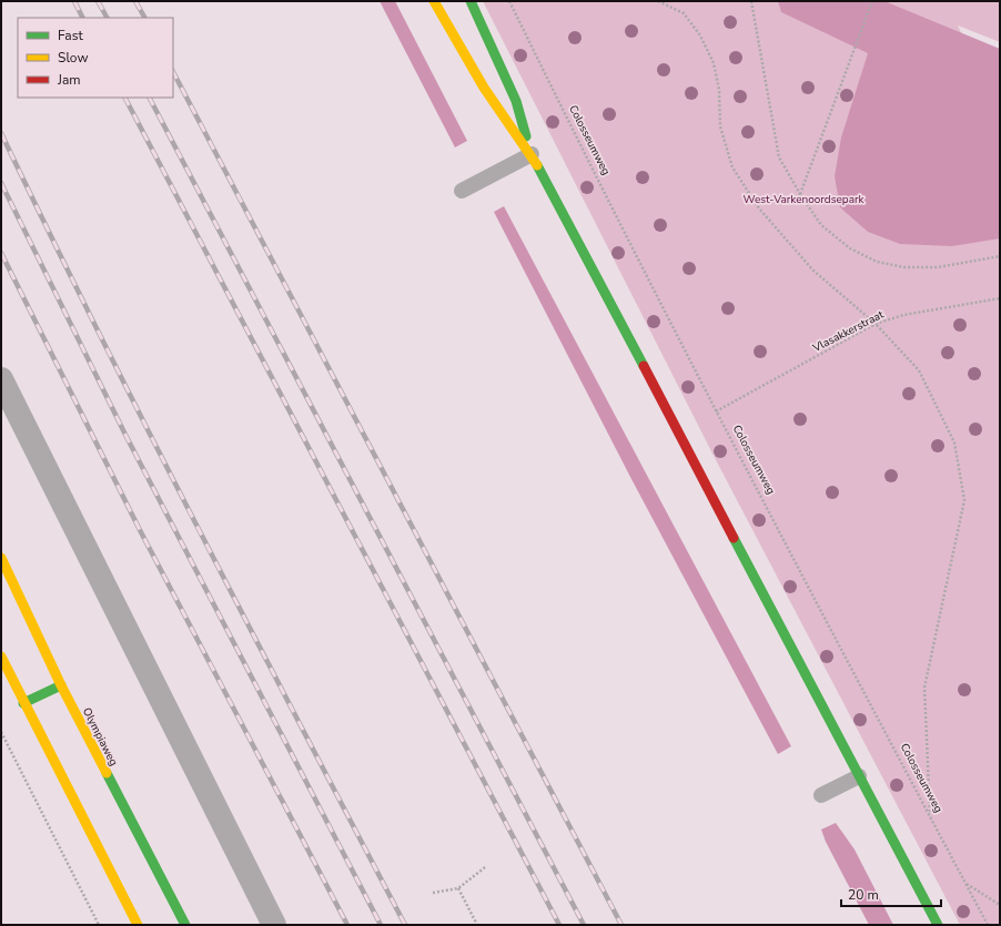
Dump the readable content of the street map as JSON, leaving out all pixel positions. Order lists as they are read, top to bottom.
{
  "streets": {
    "main road": ["Olympiaweg"],
    "path": ["Colosseumweg", "Vlasakkerstraat"]
  },
  "crossings": [
    ["Colosseumweg", "Vlasakkerstraat"]
  ],
  "parks": ["West-Varkenoordsepark"],
  "legend": ["Fast", "Slow", "Jam"],
  "scale_bar": "20 m"
}
